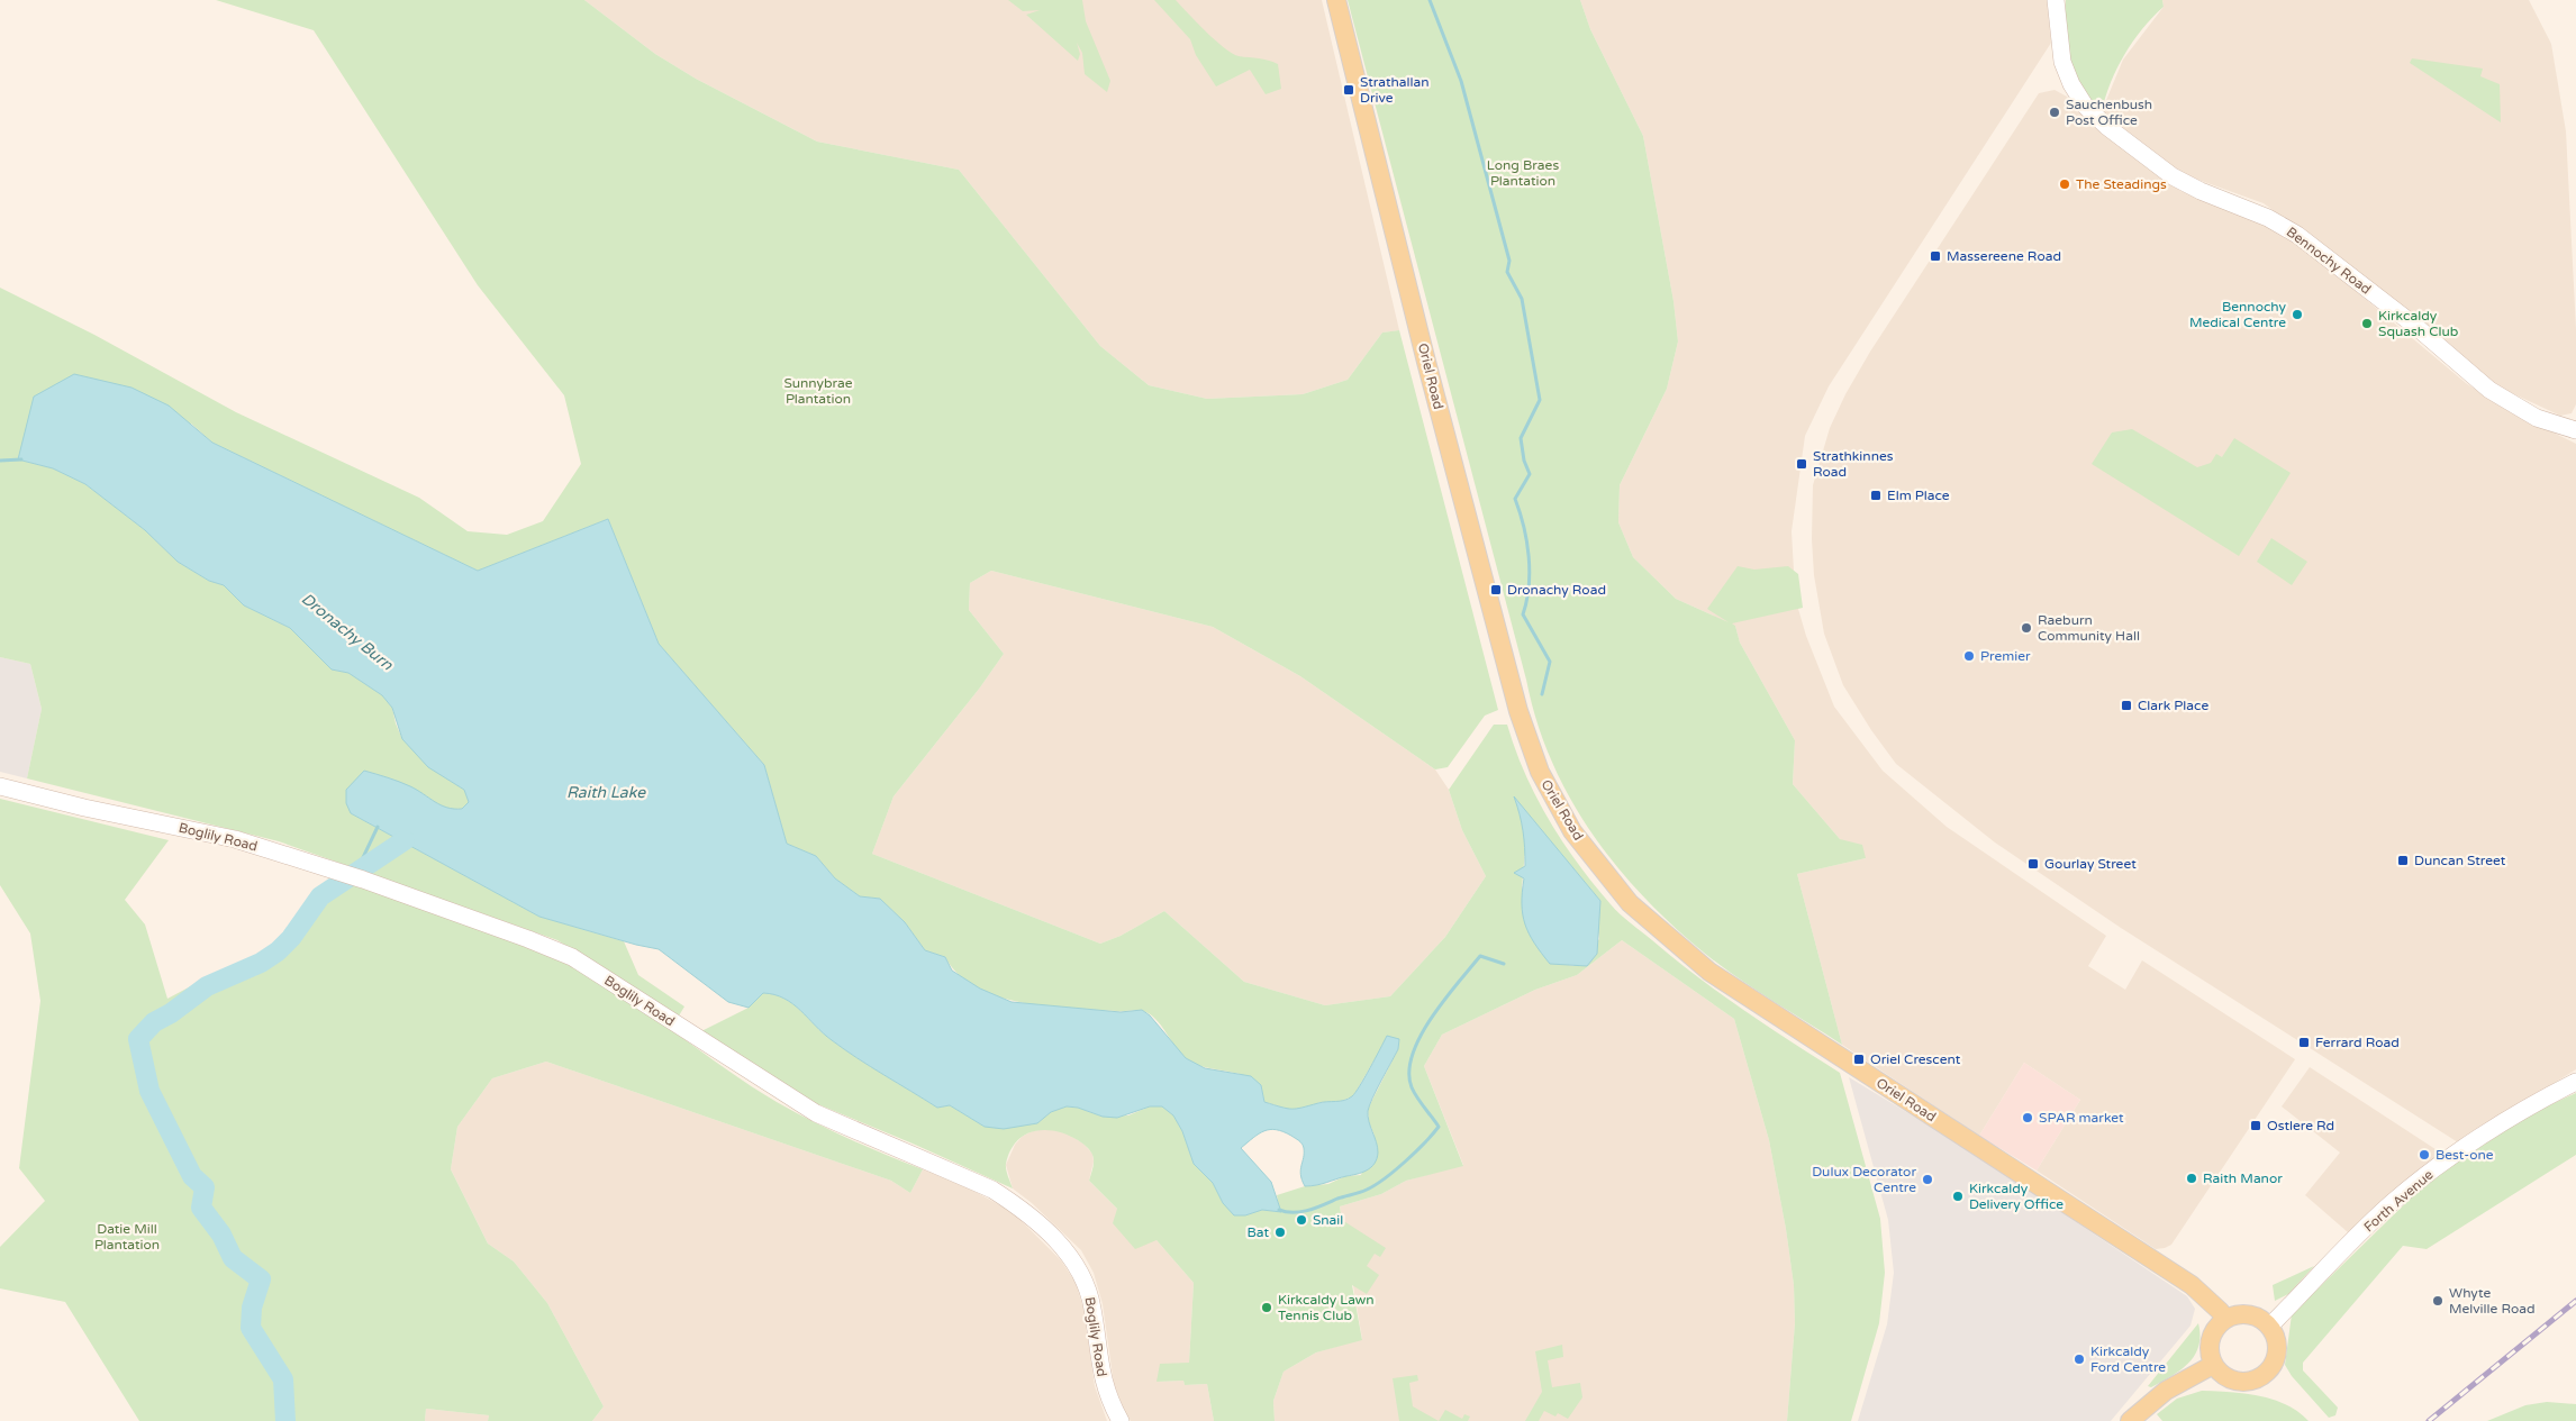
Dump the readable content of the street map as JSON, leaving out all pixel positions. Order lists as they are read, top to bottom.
{
  "streets": {
    "main road": [
      "Bennochy Road",
      "Oriel Road",
      "Boglily Road",
      "Forth Avenue"
    ]
  },
  "crossings": [
    ["Oriel Road", "Forth Avenue"]
  ],
  "water": ["Dronachy Burn", "Raith Lake"],
  "parks": ["Long Braes Plantation", "Sunnybrae Plantation", "Datie Mill Plantation"],
  "places": {
    "transit": [
      "Strathallan Drive",
      "Massereene Road",
      "Strathkinnes Road",
      "Elm Place",
      "Dronachy Road",
      "Clark Place",
      "Duncan Street",
      "Gourlay Street",
      "Ferrard Road",
      "Oriel Crescent",
      "Ostlere Rd"
    ],
    "other": [
      "Sauchenbush Post Office",
      "The Steadings",
      "Bennochy Medical Centre",
      "Kirkcaldy Squash Club",
      "Raeburn Community Hall",
      "Premier",
      "SPAR market",
      "Best-one",
      "Raith Manor",
      "Dulux Decorator Centre",
      "Kirkcaldy Delivery Office",
      "Snail",
      "Bat",
      "Whyte Melville Road",
      "Kirkcaldy Lawn Tennis Club",
      "Kirkcaldy Ford Centre"
    ]
  }
}
